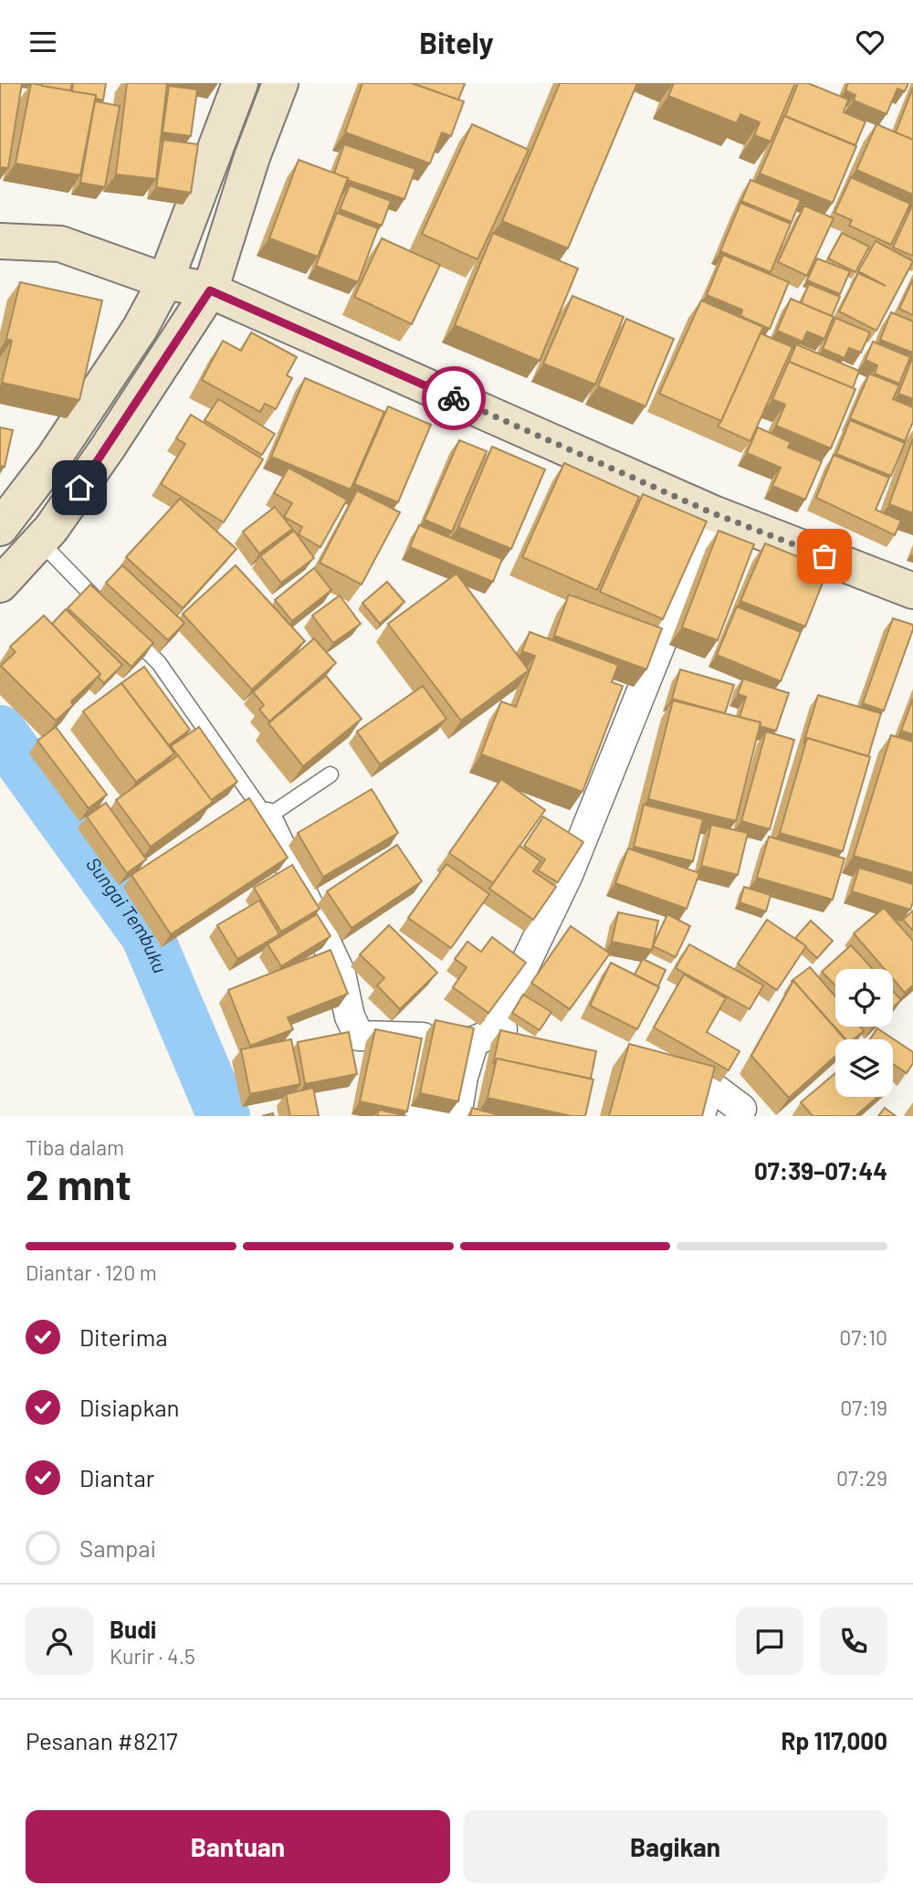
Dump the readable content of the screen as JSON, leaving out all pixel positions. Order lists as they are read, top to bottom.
{
  "water": ["Sungai Tembuku"],
  "page": {
    "header": "Bitely",
    "heading": ["2 mnt", "Tiba dalam", "07:39–07:44"],
    "panel": [
      "Budi",
      "Kurir · 4.5",
      "Pesanan #8217",
      "Rp 117,000"
    ],
    "bar": "Diantar · 120 m",
    "list": [
      ["Diterima", "07:10"],
      ["Disiapkan", "07:19"],
      ["Diantar", "07:29"],
      "Sampai"
    ],
    "buttons": ["Bantuan", "Bagikan"]
  }
}
